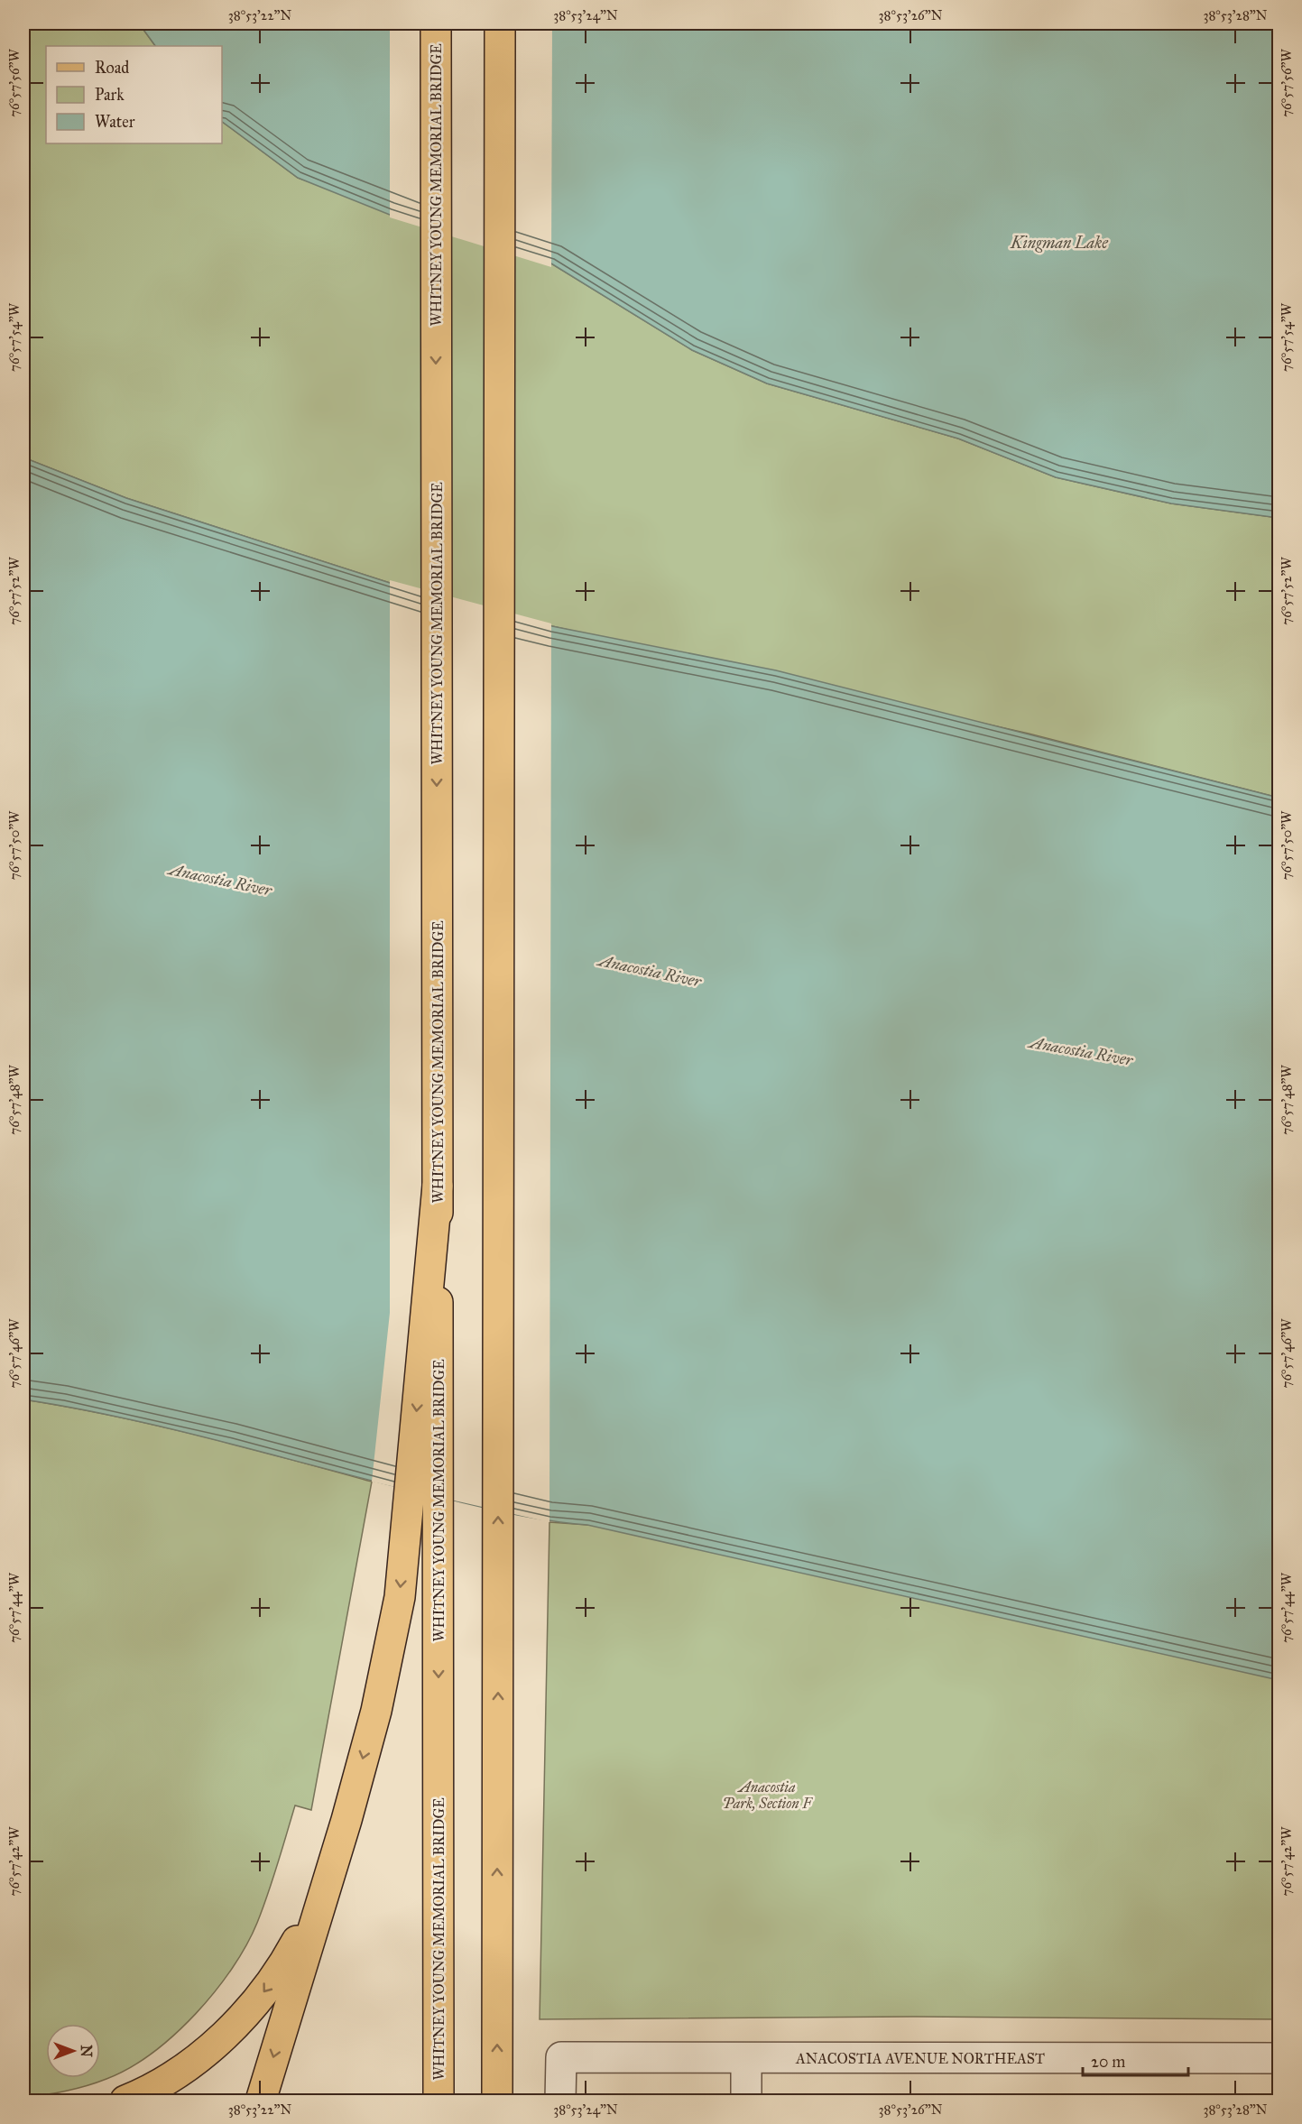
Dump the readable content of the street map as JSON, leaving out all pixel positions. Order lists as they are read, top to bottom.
{
  "streets": {
    "main road": ["WHITNEY YOUNG MEMORIAL BRIDGE"],
    "street": ["ANACOSTIA AVENUE NORTHEAST"]
  },
  "water": ["Kingman Lake", "Anacostia River"],
  "parks": ["Anacostia Park, Section F"],
  "legend": ["Road", "Park", "Water"],
  "scale_bar": "20 m",
  "north": "right",
  "coordinates": [
    "38°53'22\"N",
    "38°53'24\"N",
    "38°53'26\"N",
    "38°53'28\"N",
    "76°57'56\"W",
    "76°57'54\"W",
    "76°57'52\"W",
    "76°57'50\"W",
    "76°57'48\"W",
    "76°57'46\"W",
    "76°57'44\"W",
    "76°57'42\"W"
  ]
}
